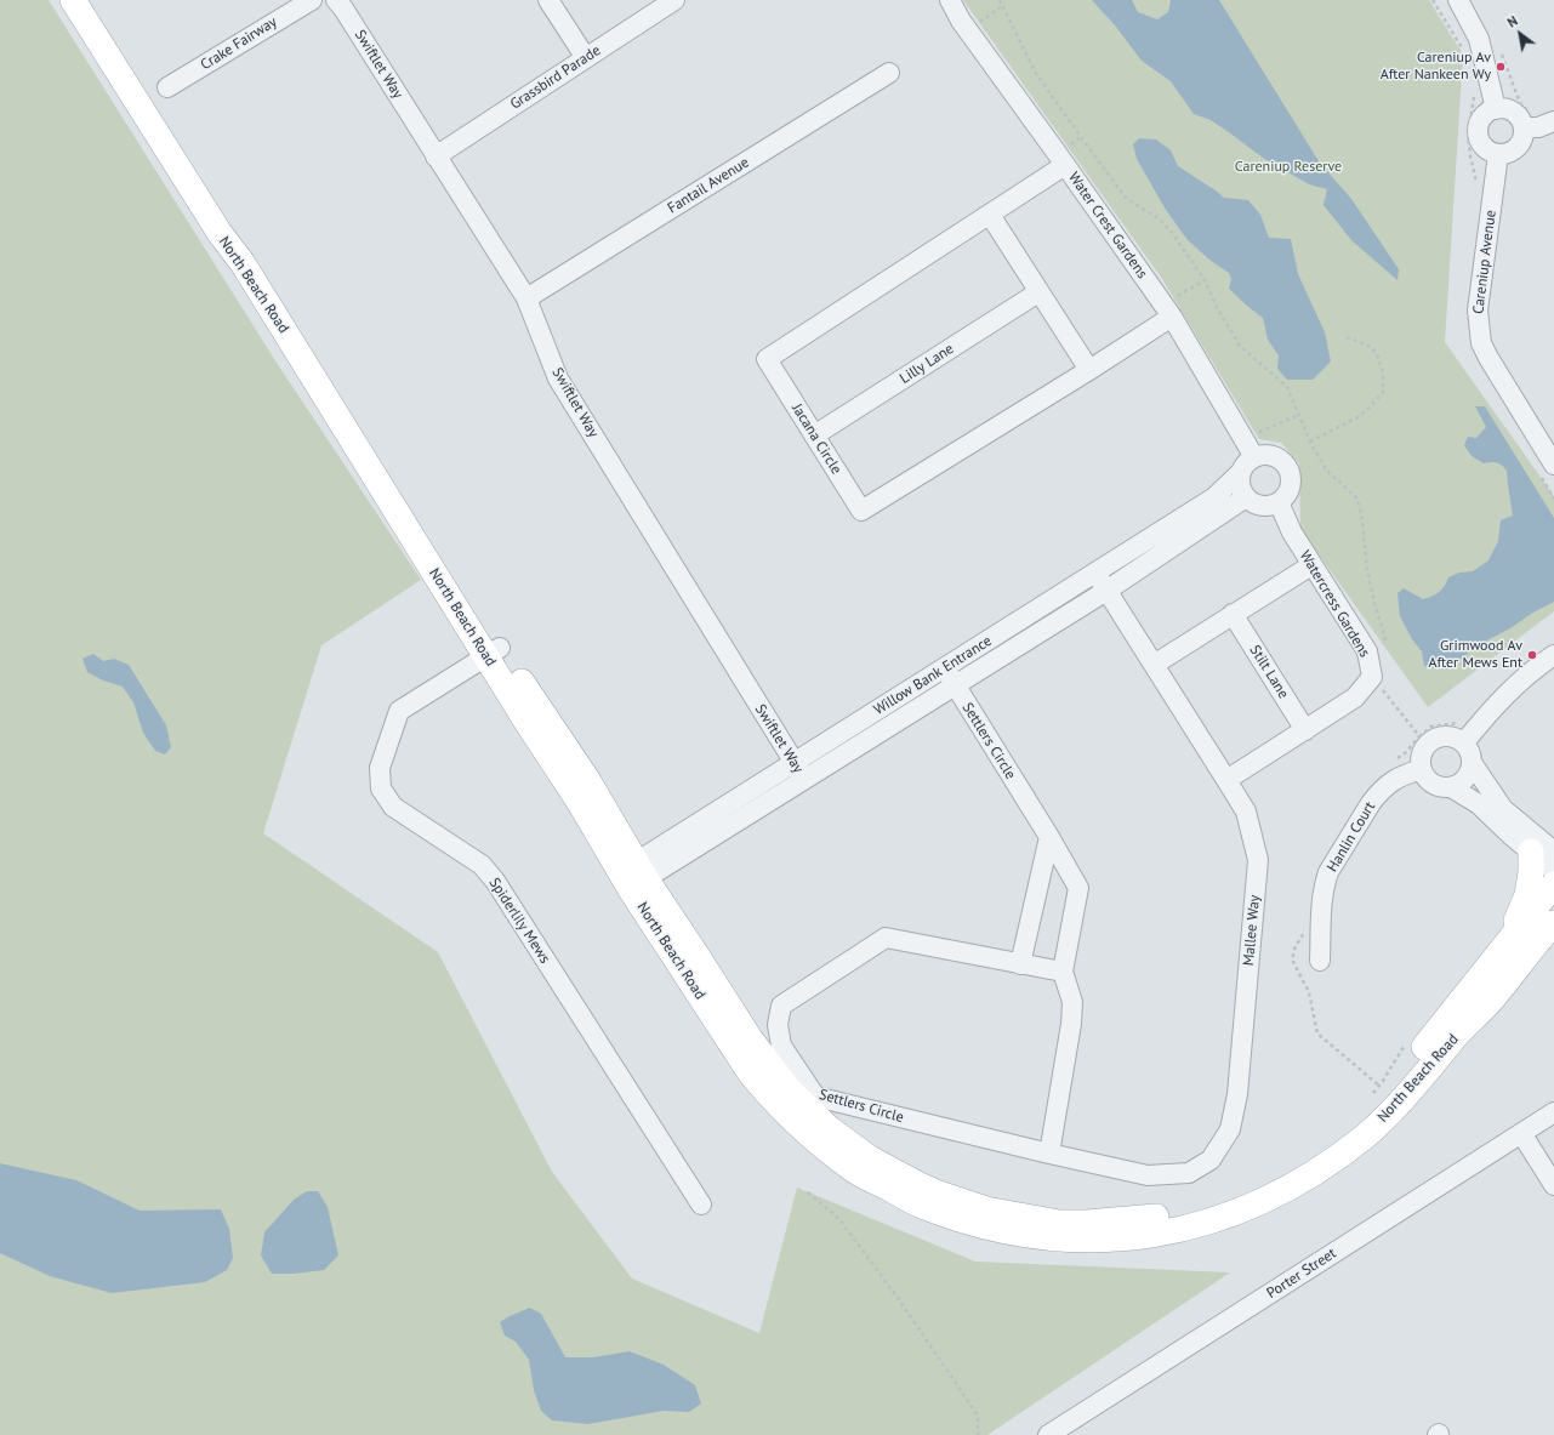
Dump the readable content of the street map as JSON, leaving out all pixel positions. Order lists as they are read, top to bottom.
{
  "streets": {
    "main road": ["North Beach Road"],
    "street": [
      "Crake Fairway",
      "Swiftlet Way",
      "Grassbird Parade",
      "Fantail Avenue",
      "Water Crest Gardens",
      "Careniup Avenue",
      "Lilly Lane",
      "Jacana Circle",
      "Watercress Gardens",
      "Stilt Lane",
      "Willow Bank Entrance",
      "Settlers Circle",
      "Hanlin Court",
      "Spiderlily Mews",
      "Mallee Way",
      "Porter Street"
    ]
  },
  "crossings": [
    ["Swiftlet Way", "Grassbird Parade"],
    ["Swiftlet Way", "Fantail Avenue"],
    ["Swiftlet Way", "Willow Bank Entrance"],
    ["Water Crest Gardens", "Jacana Circle"],
    ["Water Crest Gardens", "Watercress Gardens"],
    ["Water Crest Gardens", "Willow Bank Entrance"],
    ["North Beach Road", "Willow Bank Entrance"],
    ["North Beach Road", "Spiderlily Mews"],
    ["Lilly Lane", "Jacana Circle"],
    ["Watercress Gardens", "Stilt Lane"],
    ["Watercress Gardens", "Willow Bank Entrance"],
    ["Watercress Gardens", "Mallee Way"],
    ["Willow Bank Entrance", "Settlers Circle"],
    ["Willow Bank Entrance", "Mallee Way"],
    ["Settlers Circle", "Mallee Way"]
  ],
  "parks": ["Careniup Reserve"],
  "places": ["Careniup Av After Nankeen Wy", "Grimwood Av After Mews Ent"],
  "north": "top left"
}
